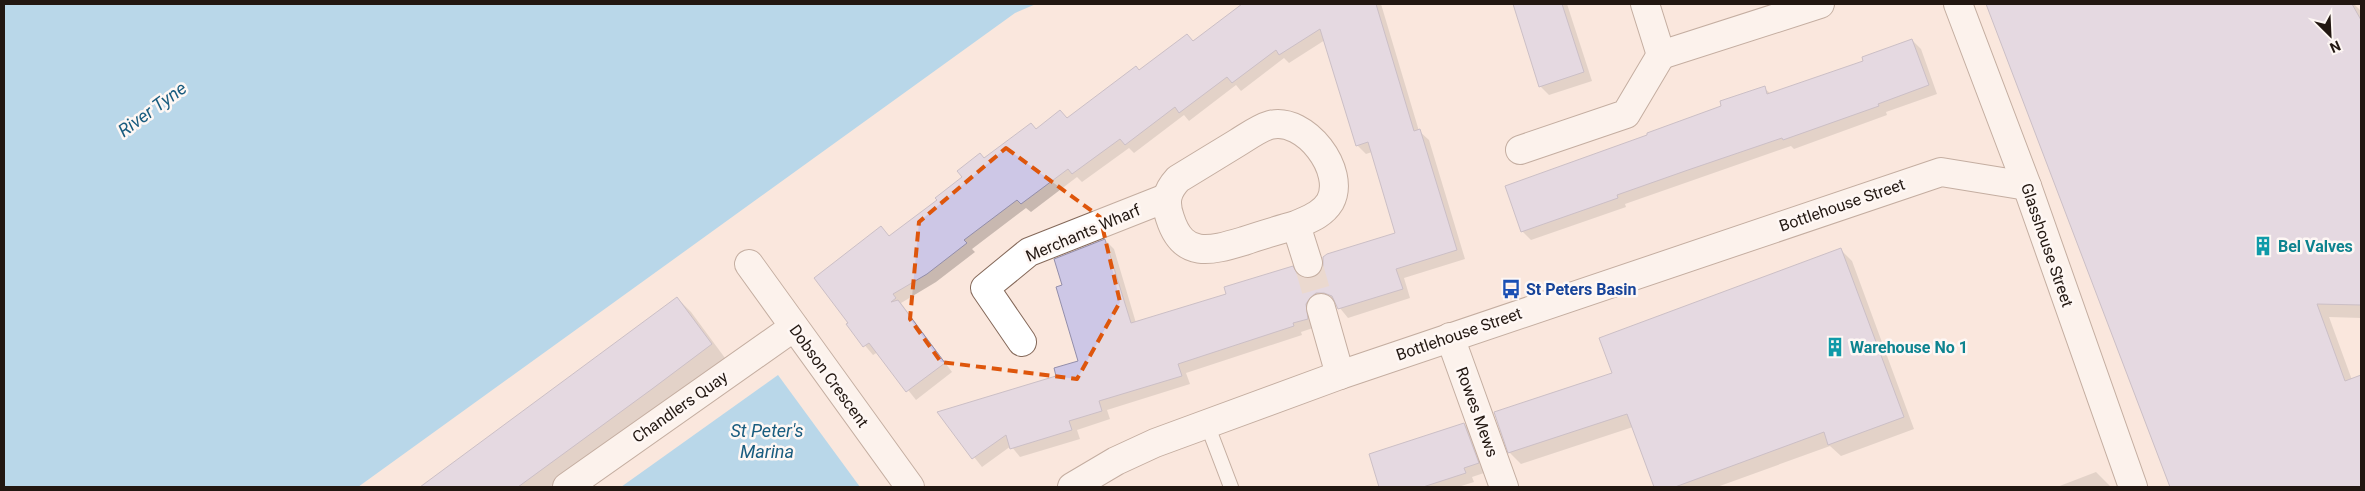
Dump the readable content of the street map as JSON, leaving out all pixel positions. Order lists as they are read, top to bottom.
{
  "streets": {
    "street": [
      "Bottlehouse Street",
      "Merchants Wharf",
      "Glasshouse Street",
      "Dobson Crescent",
      "Chandlers Quay",
      "Rowes Mews"
    ]
  },
  "crossings": [
    ["Bottlehouse Street", "Glasshouse Street"],
    ["Bottlehouse Street", "Rowes Mews"],
    ["Dobson Crescent", "Chandlers Quay"]
  ],
  "water": ["River Tyne", "St Peter's Marina"],
  "places": {
    "building": ["Bel Valves", "Warehouse No 1"],
    "bus stop": ["St Peters Basin"]
  },
  "north": "bottom right"
}
